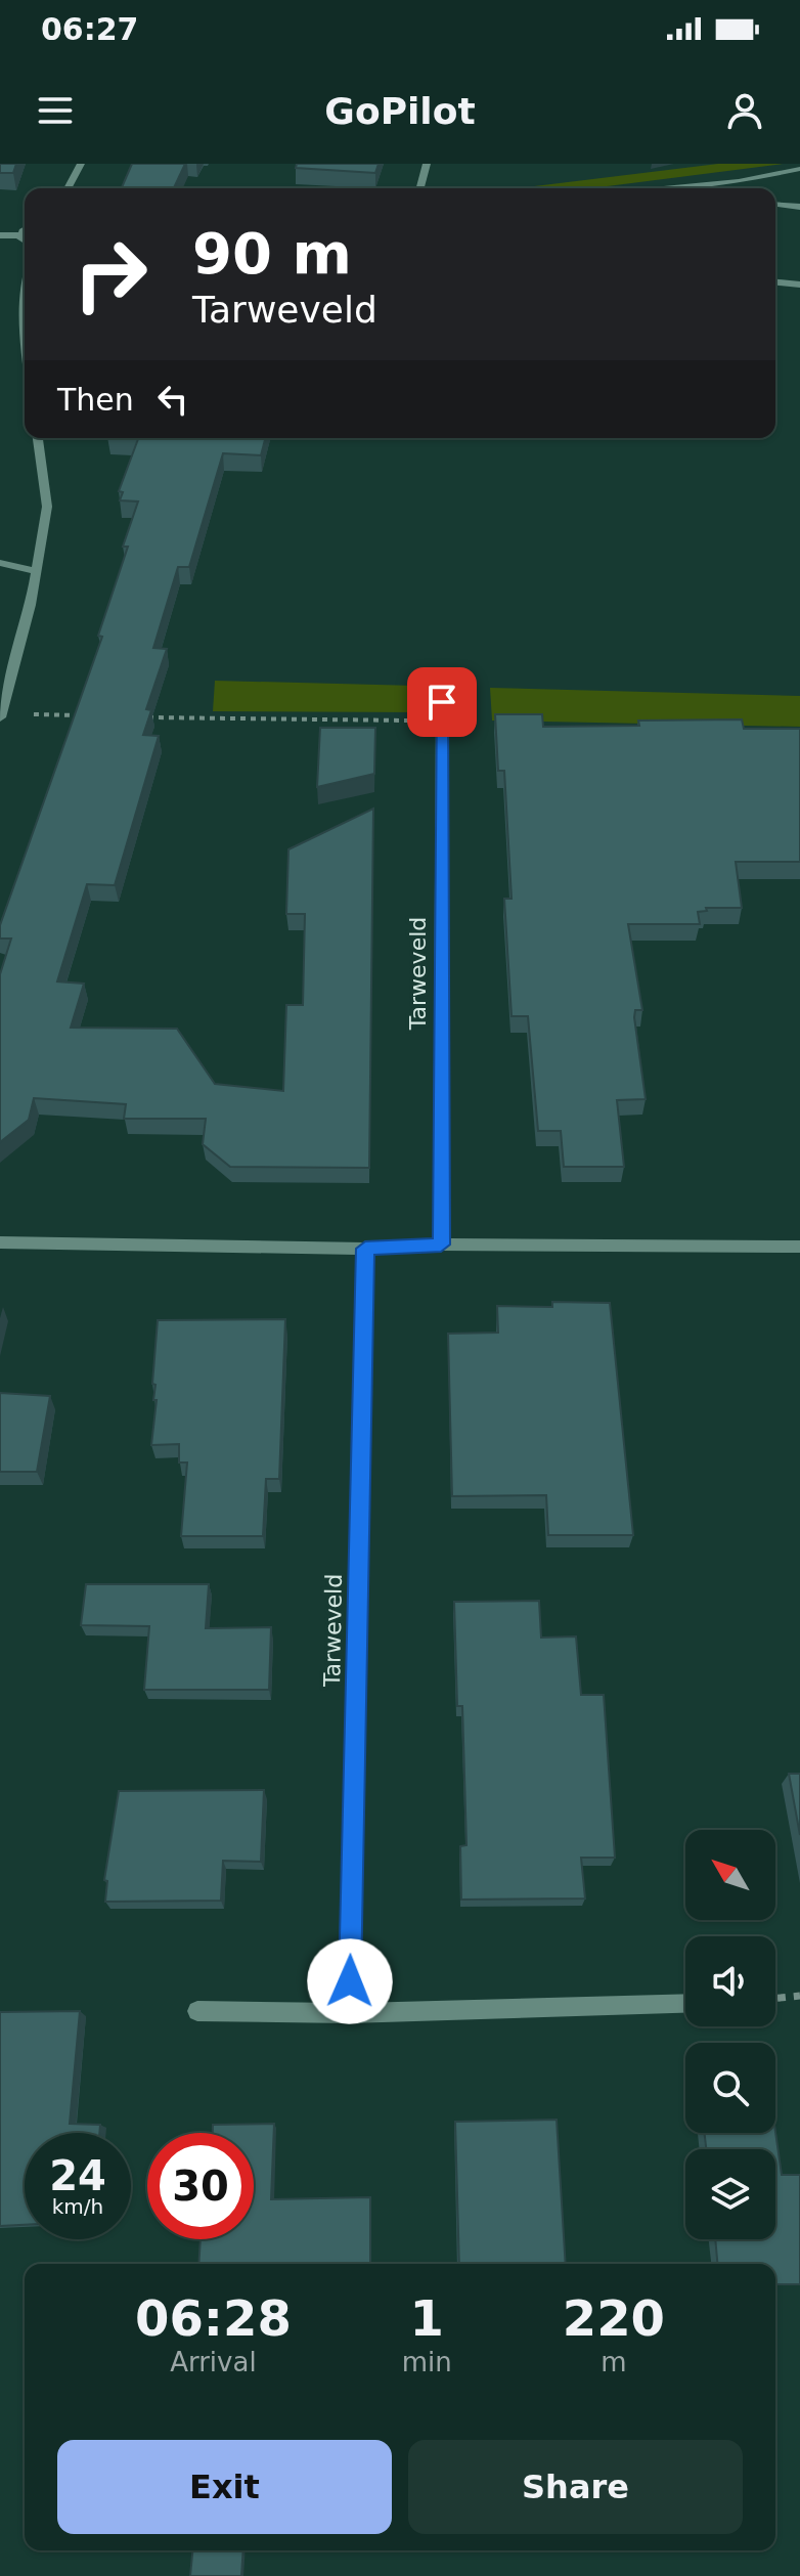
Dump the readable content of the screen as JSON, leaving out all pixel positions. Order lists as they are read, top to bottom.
{
  "streets": {
    "street": ["Tarweveld"]
  },
  "north": "top left",
  "page": {
    "status": "06:27",
    "header": "GoPilot",
    "turn": ["90 m", "Tarweveld"],
    "then": "Then",
    "speed": "24 km/h",
    "limit": "30",
    "eta": [
      "06:28",
      "Arrival",
      "1",
      "min",
      "220",
      "m"
    ],
    "buttons": ["Exit", "Share"]
  }
}
